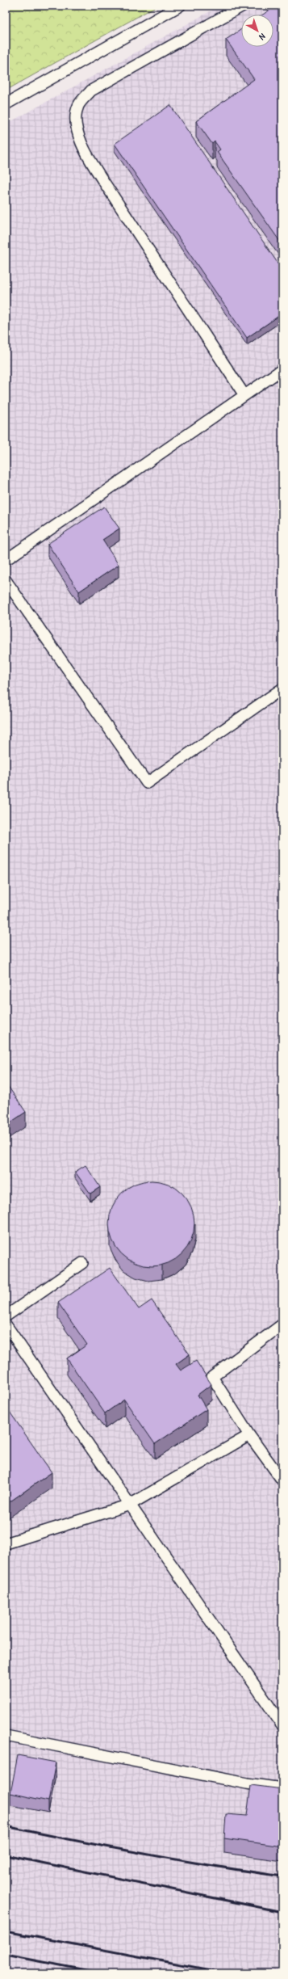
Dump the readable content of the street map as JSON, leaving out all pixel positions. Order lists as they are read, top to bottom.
{
  "north": "bottom right"
}
